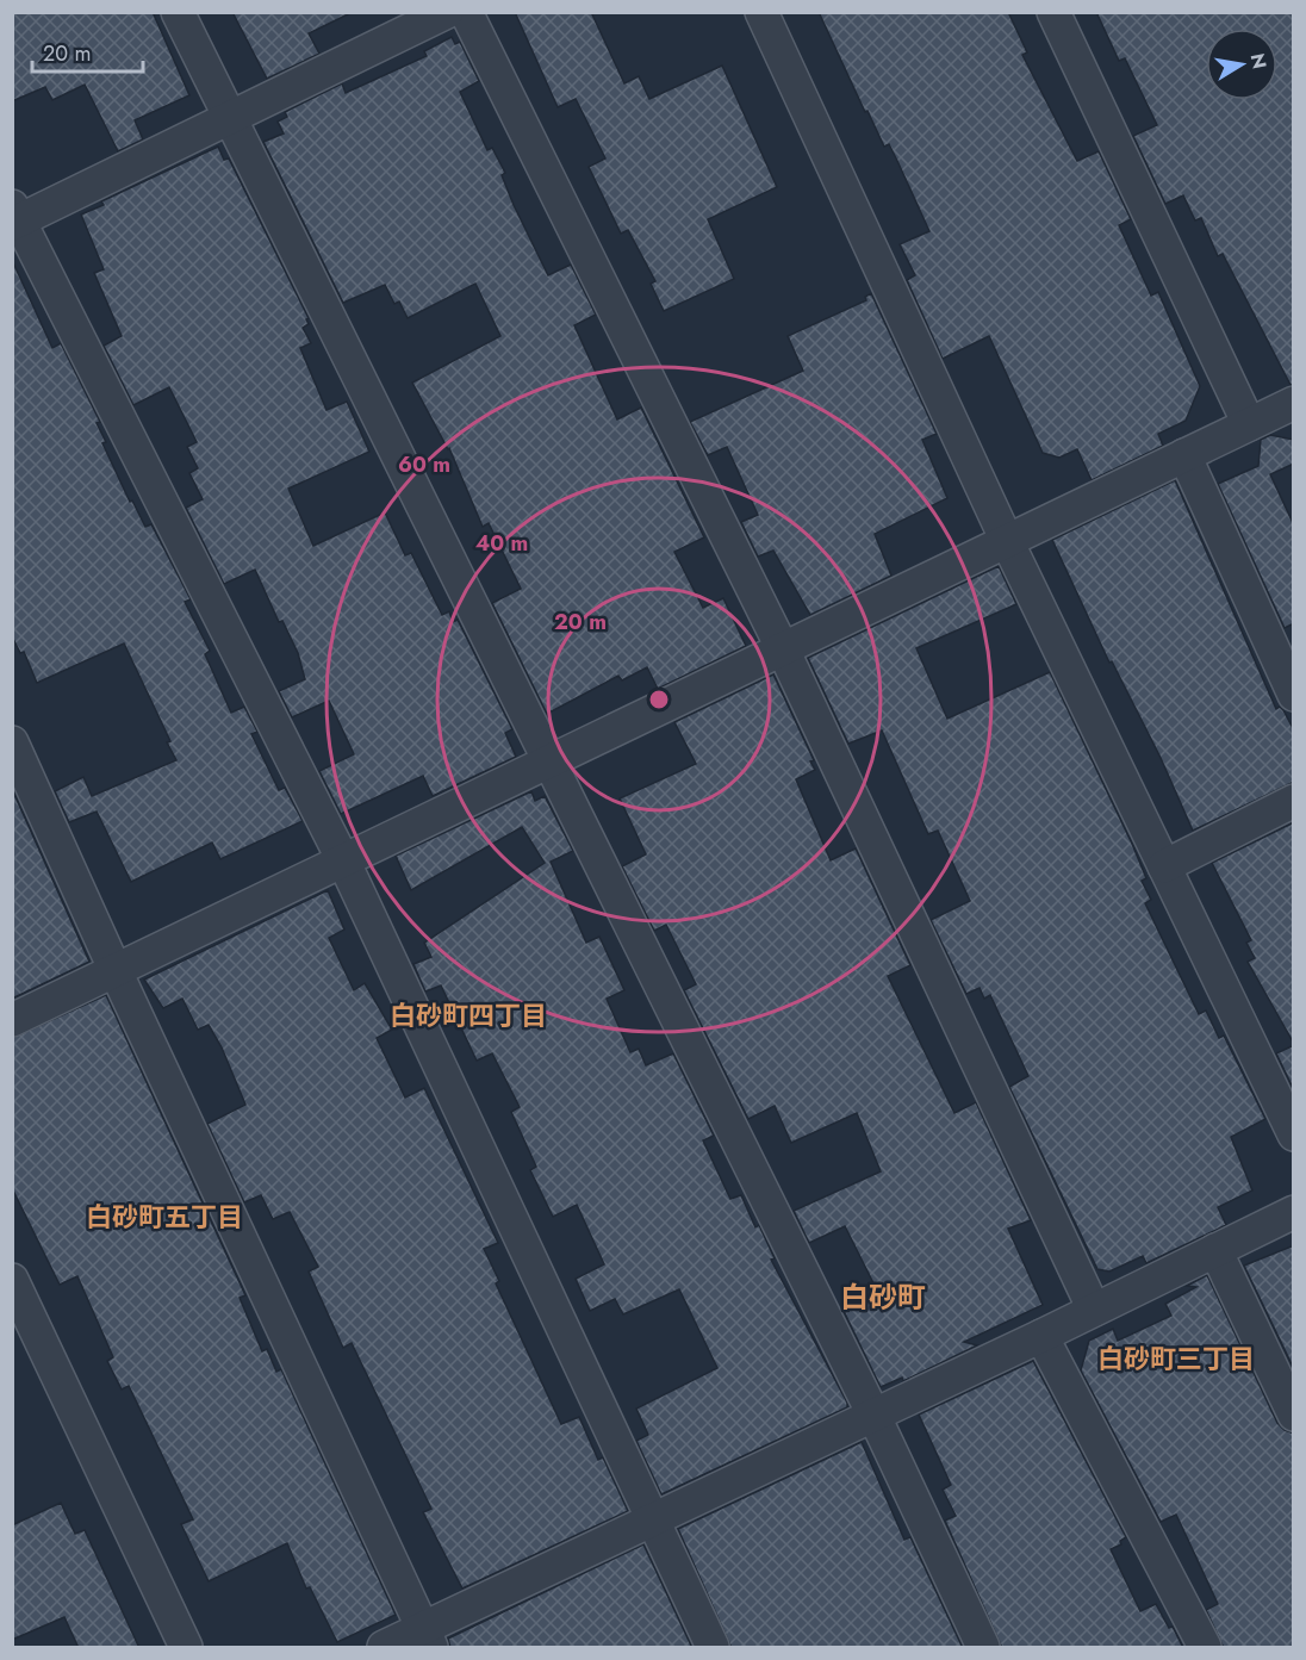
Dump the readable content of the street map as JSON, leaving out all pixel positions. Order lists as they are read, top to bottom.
{
  "districts": [
    "白砂町四丁目",
    "白砂町五丁目",
    "白砂町",
    "白砂町三丁目"
  ],
  "scale_bar": "20 m",
  "north": "right",
  "rings": ["60 m", "40 m", "20 m"]
}
